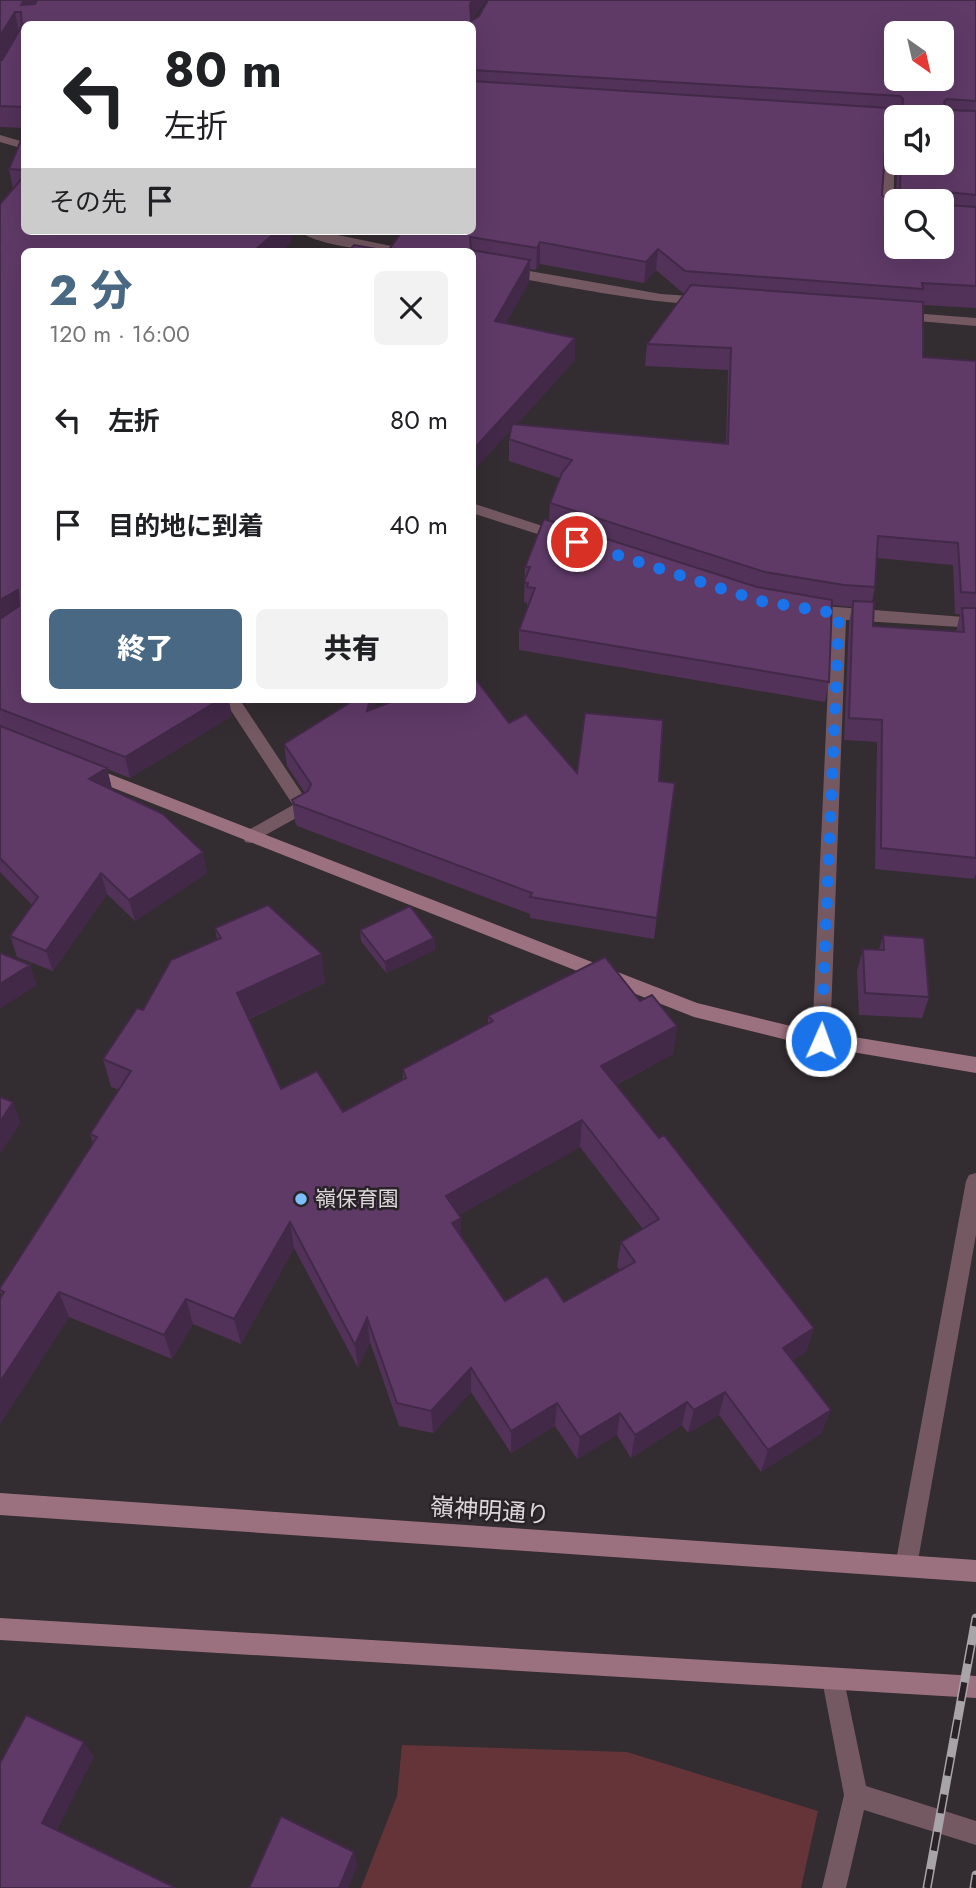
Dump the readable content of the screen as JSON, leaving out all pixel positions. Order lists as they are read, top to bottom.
{
  "streets": {
    "main road": ["嶺神明通り"]
  },
  "places": ["嶺保育園"],
  "north": "bottom right",
  "page": {
    "turn": ["80 m", "左折"],
    "then": "その先",
    "heading": ["2 分", "120 m · 16:00"],
    "list": [
      {
        "name": "左折",
        "value": "80 m"
      },
      {
        "name": "目的地に到着",
        "value": "40 m"
      }
    ],
    "buttons": ["終了", "共有"]
  }
}
